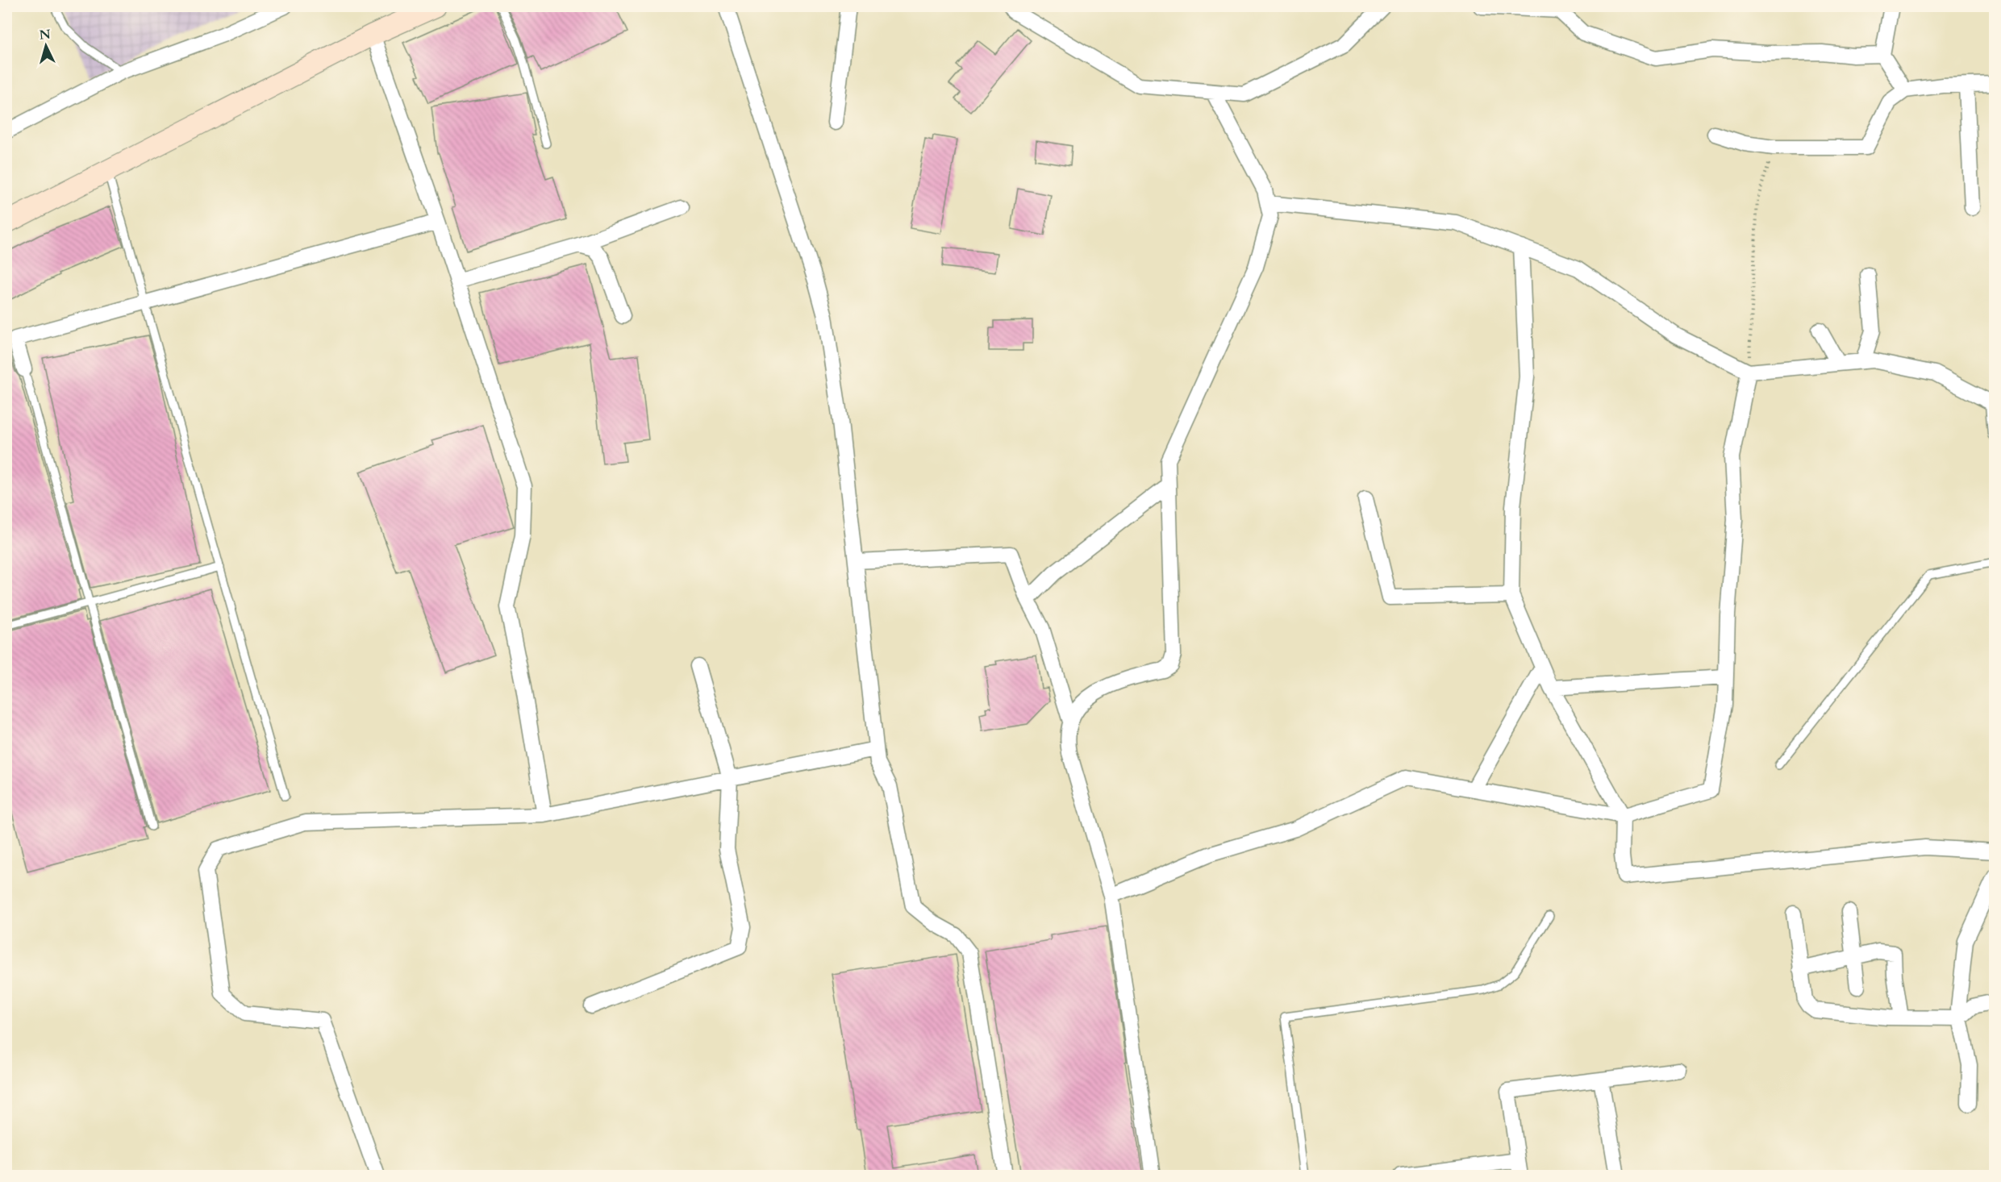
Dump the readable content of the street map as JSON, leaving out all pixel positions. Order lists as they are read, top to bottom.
{
  "north": "top"
}
